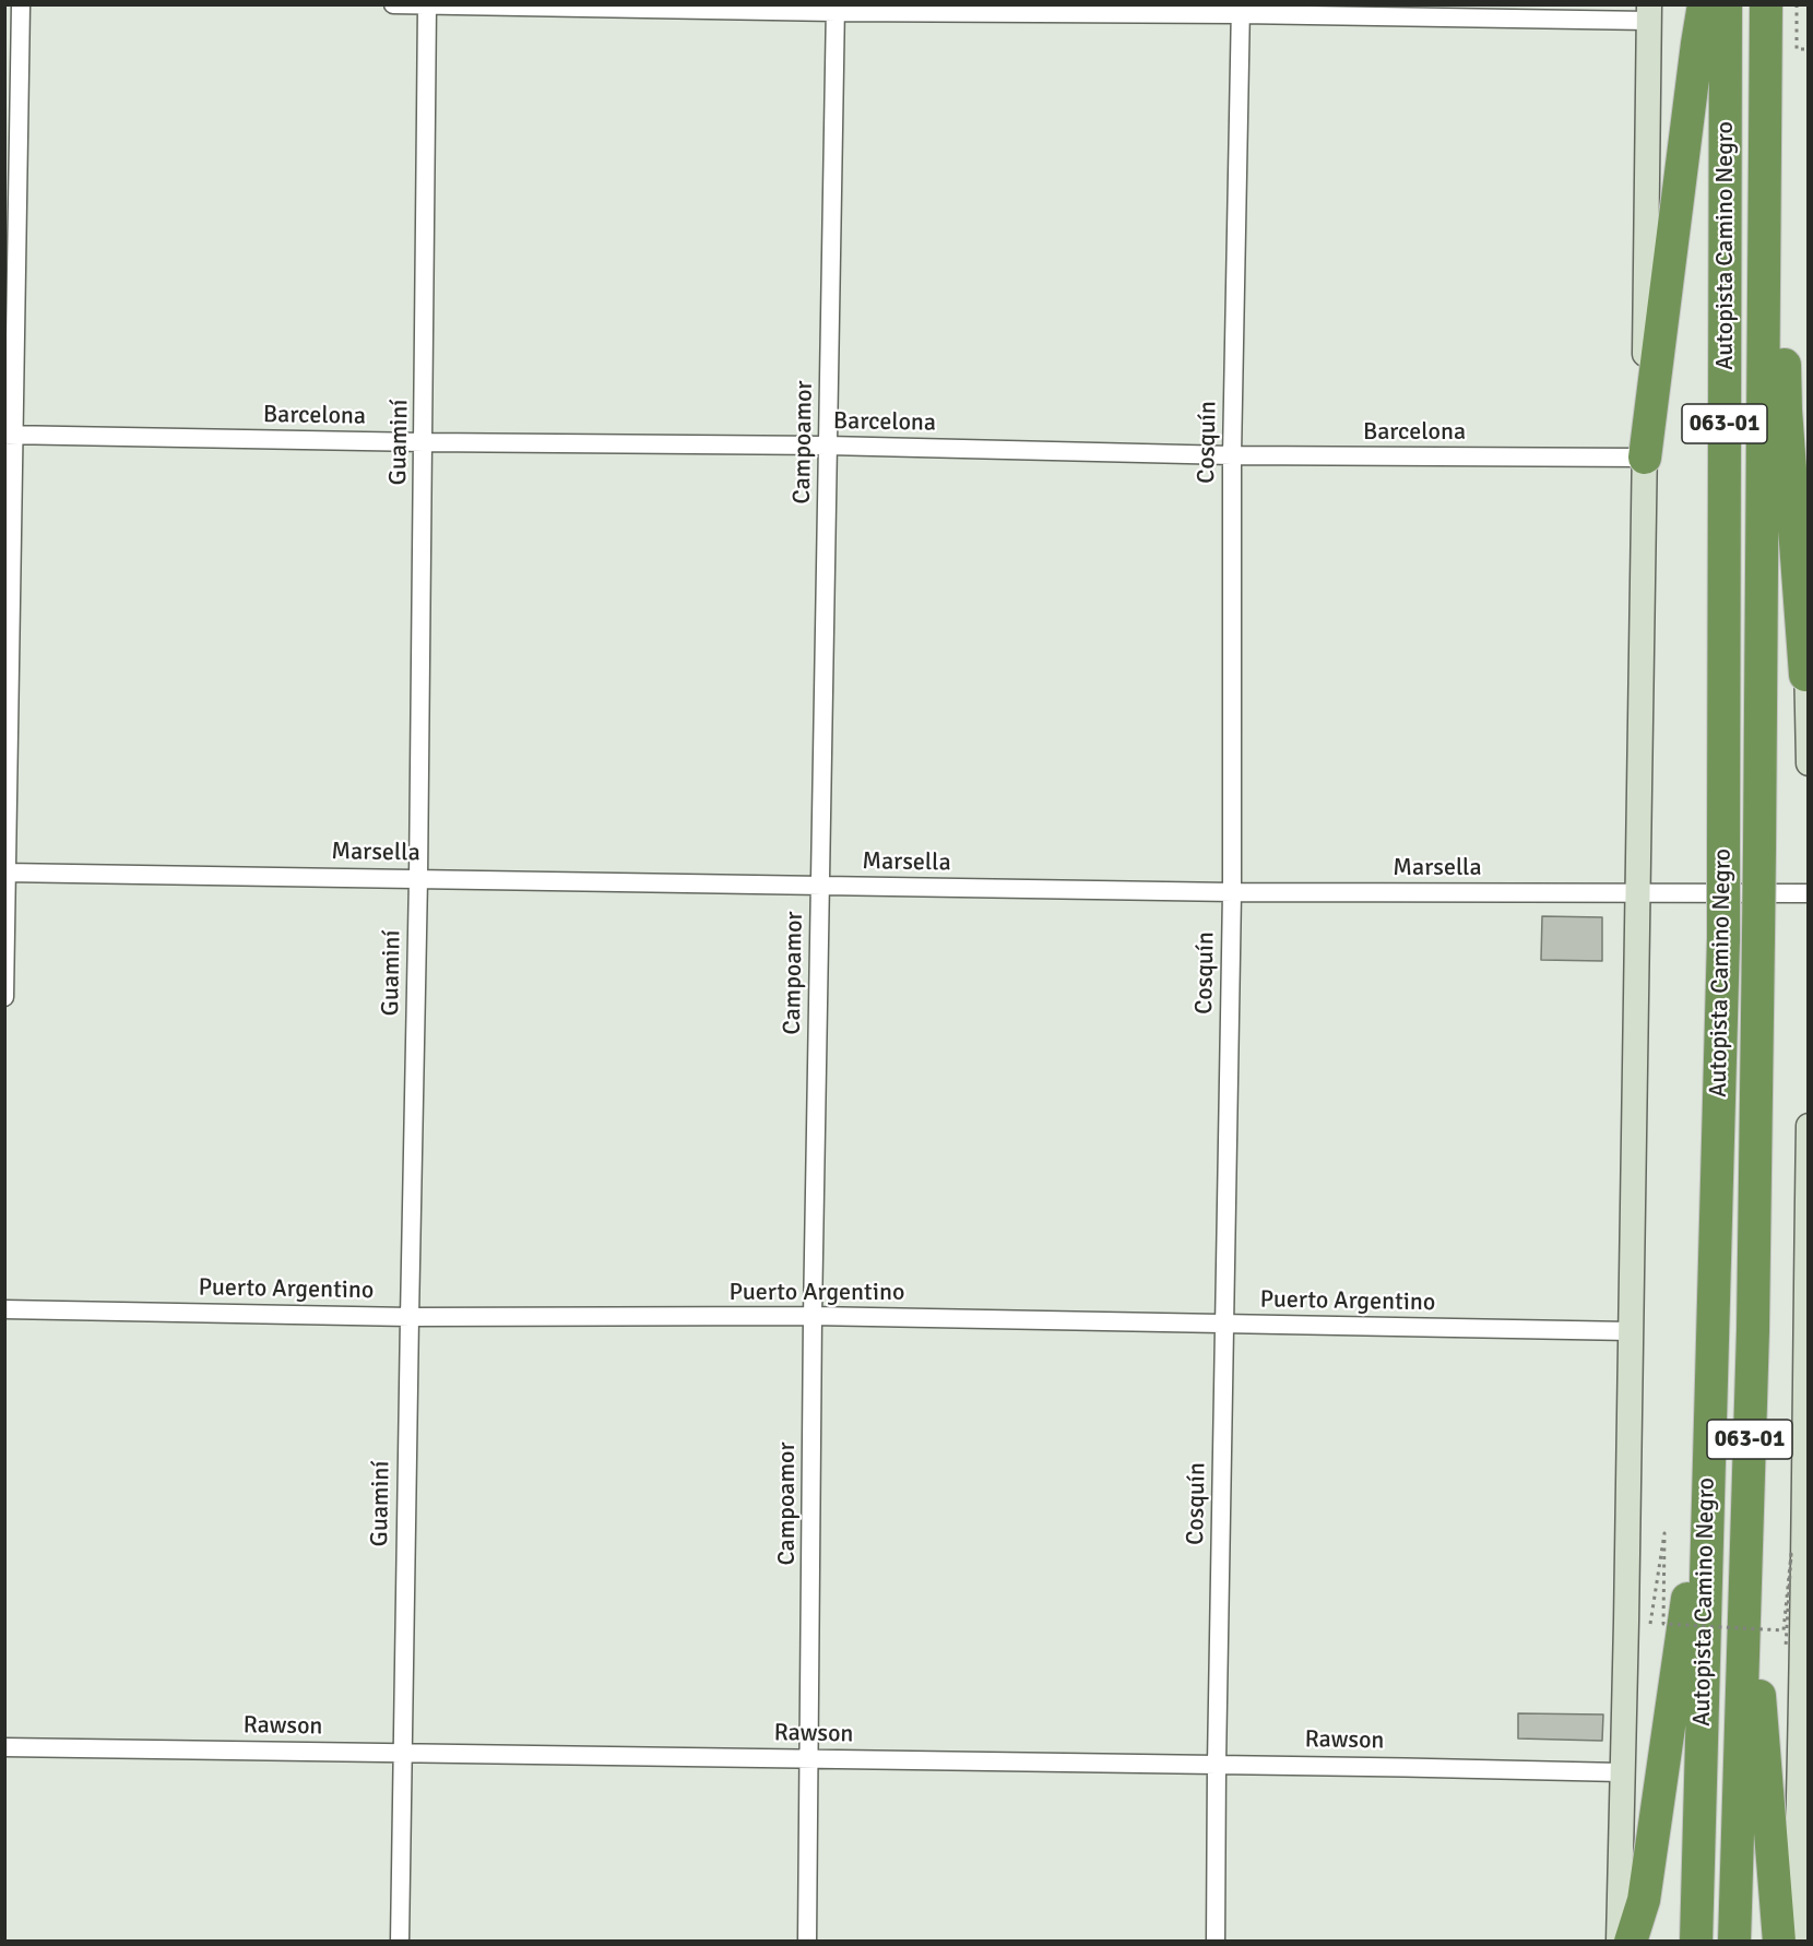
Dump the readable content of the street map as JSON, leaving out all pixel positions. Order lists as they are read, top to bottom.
{
  "streets": {
    "highway": ["Autopista Camino Negro", "063-01"],
    "street": [
      "Barcelona",
      "Guaminí",
      "Campoamor",
      "Cosquín",
      "Marsella",
      "Puerto Argentino",
      "Rawson"
    ]
  },
  "crossings": [
    ["Barcelona", "Guaminí"],
    ["Barcelona", "Campoamor"],
    ["Barcelona", "Cosquín"],
    ["Guaminí", "Marsella"],
    ["Guaminí", "Puerto Argentino"],
    ["Guaminí", "Rawson"],
    ["Campoamor", "Marsella"],
    ["Campoamor", "Puerto Argentino"],
    ["Campoamor", "Rawson"],
    ["Cosquín", "Marsella"],
    ["Cosquín", "Puerto Argentino"],
    ["Cosquín", "Rawson"]
  ]
}
